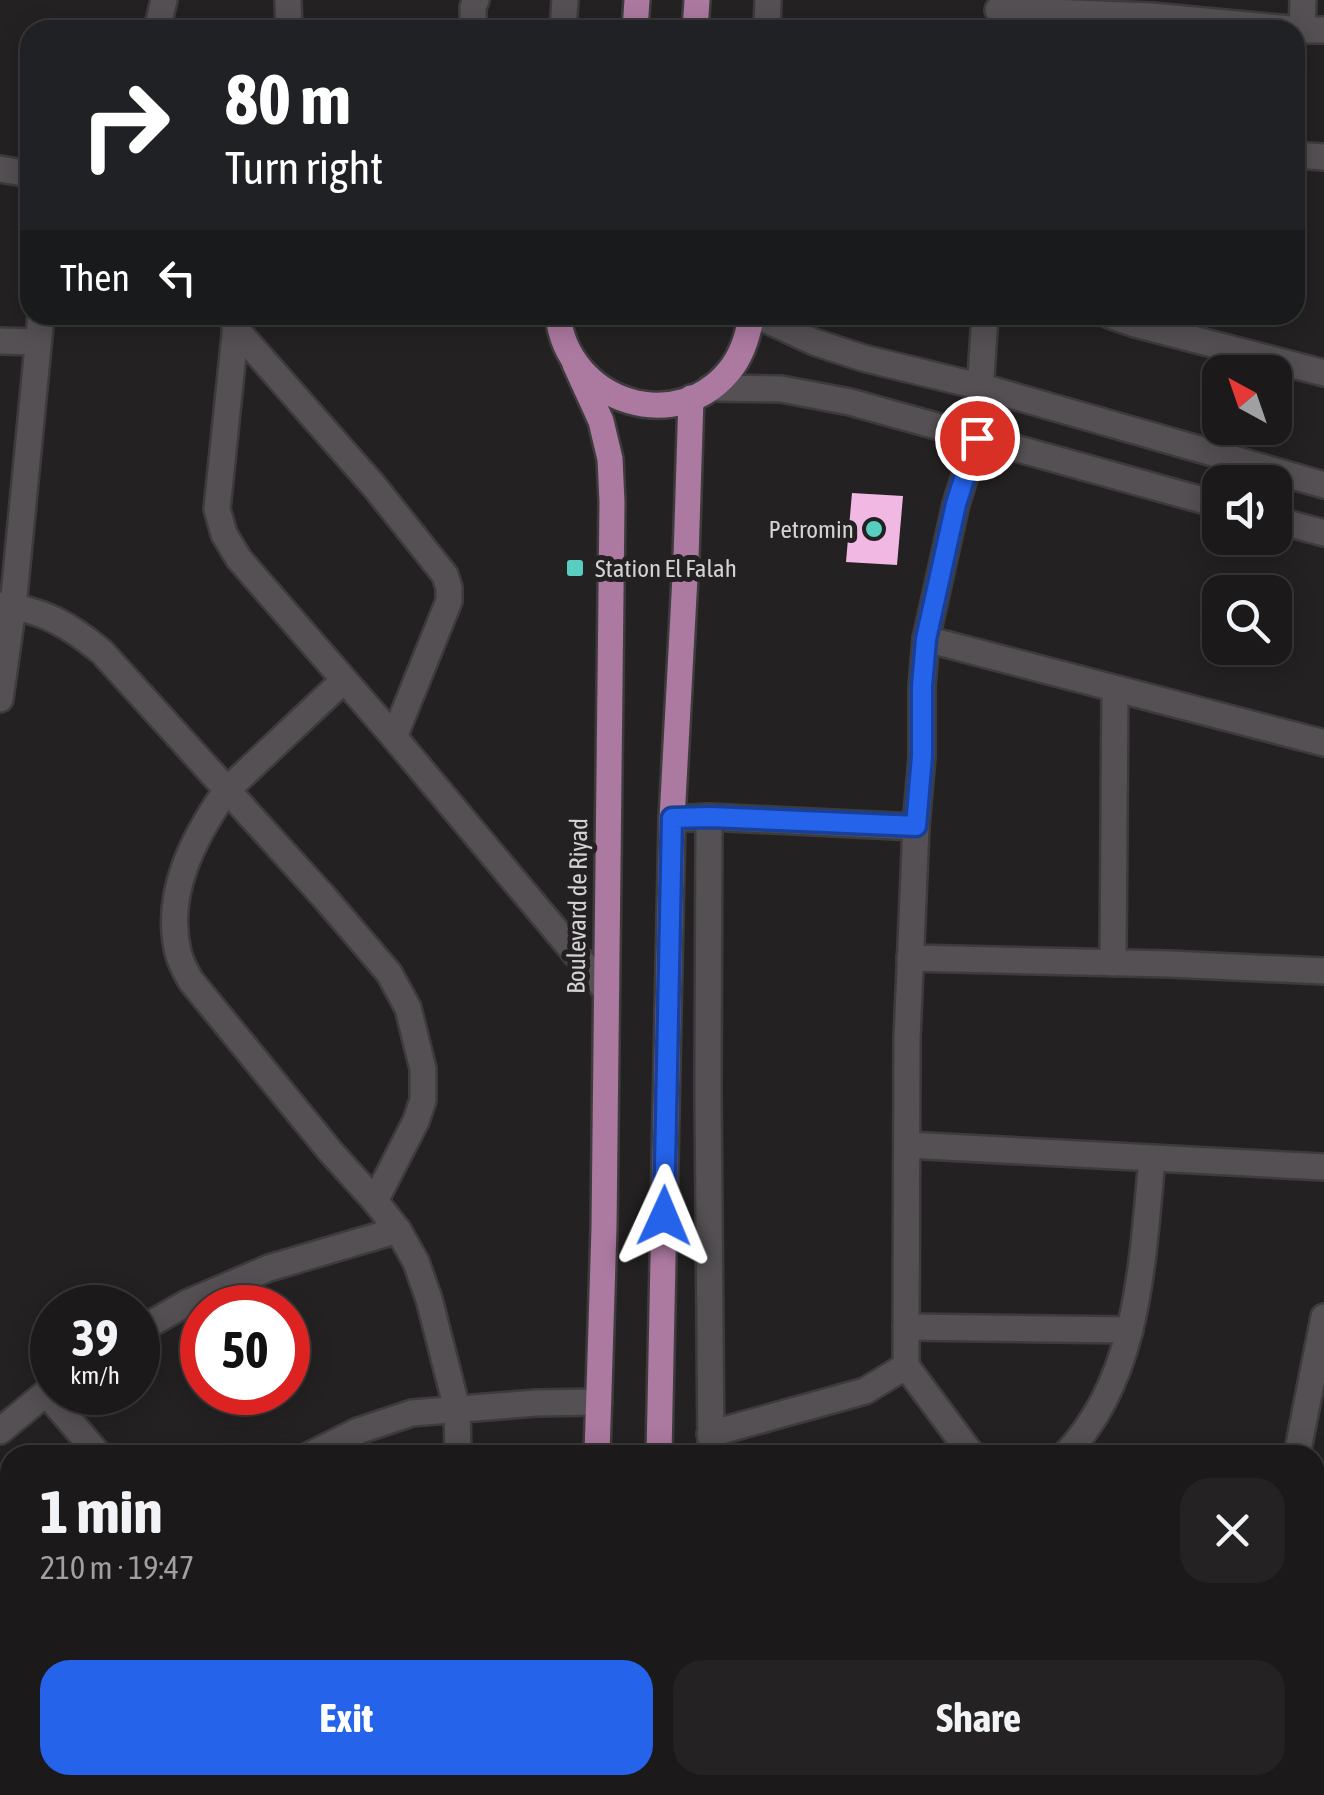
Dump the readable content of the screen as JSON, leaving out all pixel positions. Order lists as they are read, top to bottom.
{
  "streets": {
    "main road": ["Boulevard de Riyad"]
  },
  "places": {
    "other": ["Petromin"],
    "transit": ["Station El Falah"]
  },
  "north": "top left",
  "page": {
    "turn": ["80 m", "Turn right"],
    "then": "Then",
    "speed": "39 km/h",
    "limit": "50",
    "heading": ["1 min", "210 m · 19:47"],
    "buttons": ["Exit", "Share"]
  }
}
